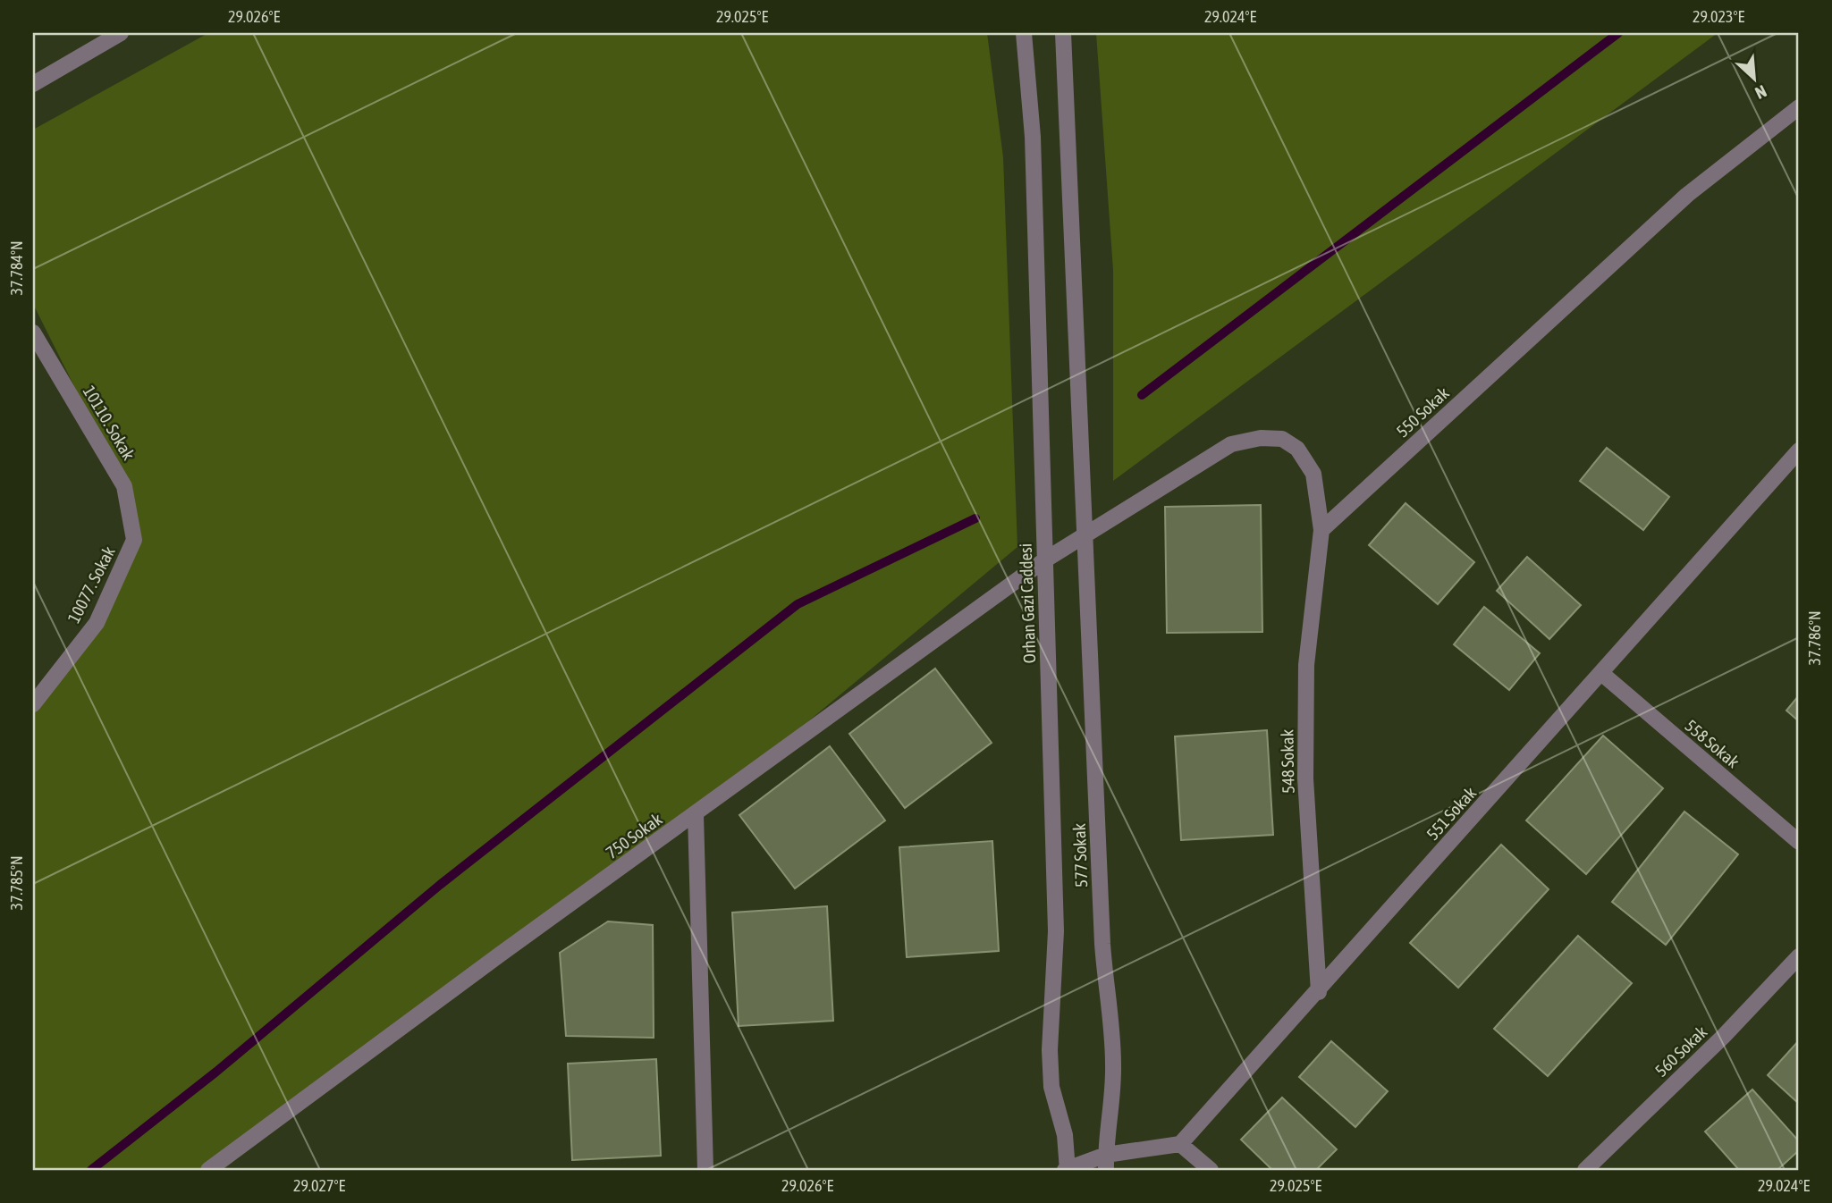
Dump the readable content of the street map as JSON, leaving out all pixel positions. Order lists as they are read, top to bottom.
{
  "streets": {
    "street": [
      "550 Sokak",
      "10110. Sokak",
      "10077. Sokak",
      "Orhan Gazi Caddesi",
      "558 Sokak",
      "548 Sokak",
      "551 Sokak",
      "750 Sokak",
      "577 Sokak",
      "560 Sokak"
    ]
  },
  "crossings": [
    ["550 Sokak", "548 Sokak"],
    ["10110. Sokak", "10077. Sokak"],
    ["Orhan Gazi Caddesi", "750 Sokak"],
    ["558 Sokak", "551 Sokak"],
    ["548 Sokak", "551 Sokak"],
    ["750 Sokak", "577 Sokak"]
  ],
  "north": "bottom right",
  "coordinates": [
    "29.026°E",
    "29.025°E",
    "29.024°E",
    "29.023°E",
    "37.784°N",
    "37.786°N",
    "37.785°N",
    "29.027°E"
  ]
}
